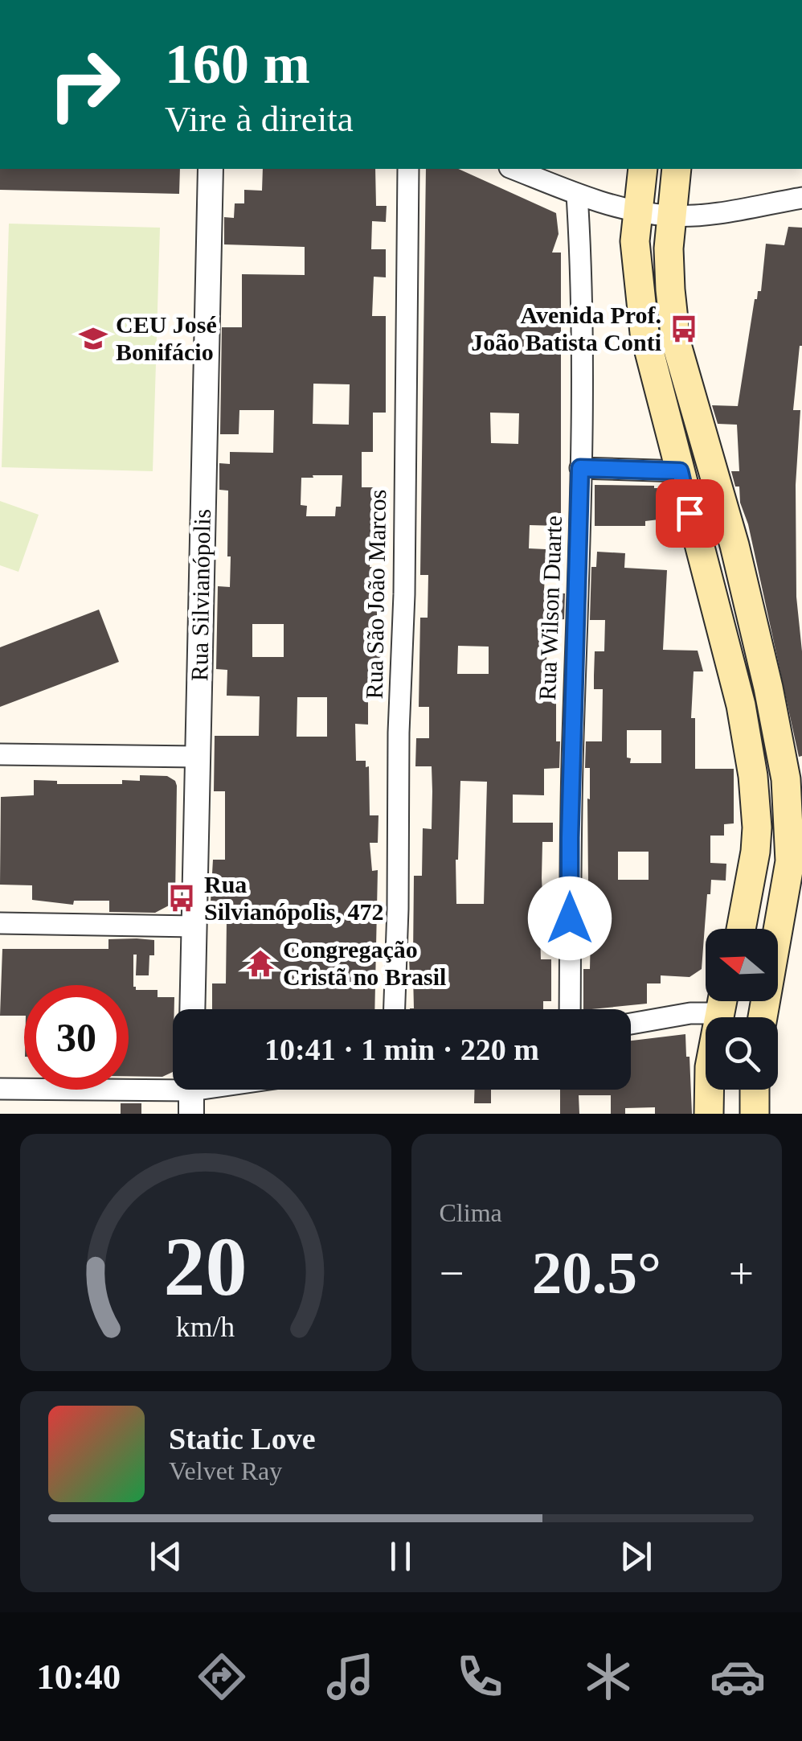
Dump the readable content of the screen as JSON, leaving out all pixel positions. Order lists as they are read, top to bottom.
{
  "streets": {
    "street": ["Rua São João Marcos", "Rua Silvianópolis", "Rua Wilson Duarte"]
  },
  "places": {
    "bus stop": ["Avenida Prof. João Batista Conti", "Rua Silvianópolis, 472"],
    "school or university": ["CEU José Bonifácio"],
    "temple": ["Congregação Cristã no Brasil"]
  },
  "north": "left",
  "page": {
    "turn": ["160 m", "Vire à direita"],
    "limit": "30",
    "trip": "10:41 · 1 min · 220 m",
    "tile": "Clima",
    "heat": ["−", "20.5°", "+"],
    "song": ["Static Love", "Velvet Ray"],
    "tabs": "10:40",
    "gauge": ["20", "km/h"]
  }
}
